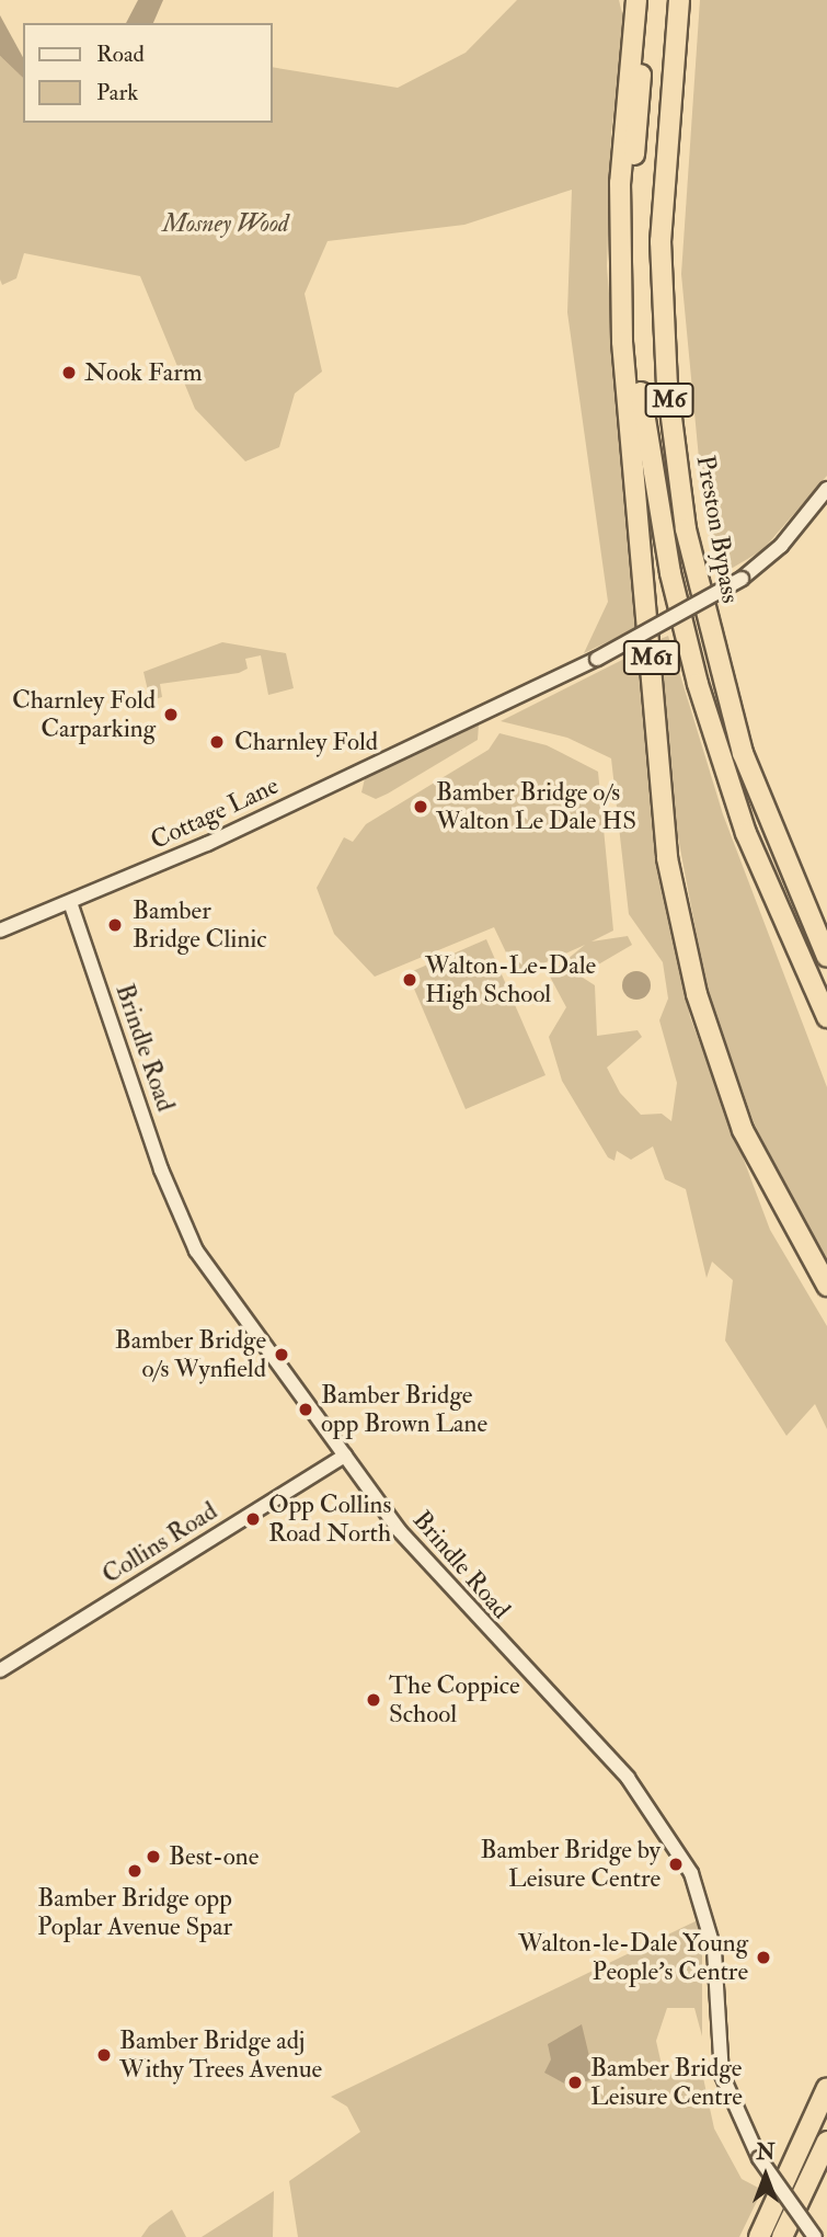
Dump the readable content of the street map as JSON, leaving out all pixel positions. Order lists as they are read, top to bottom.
{
  "streets": {
    "highway": ["M6", "Preston Bypass", "M61"],
    "street": ["Cottage Lane", "Brindle Road", "Collins Road"]
  },
  "crossings": [
    ["Cottage Lane", "Brindle Road"],
    ["Brindle Road", "Collins Road"]
  ],
  "parks": ["Mosney Wood"],
  "places": [
    "Nook Farm",
    "Charnley Fold Carparking",
    "Charnley Fold",
    "Bamber Bridge o/s Walton Le Dale HS",
    "Bamber Bridge Clinic",
    "Walton-Le-Dale High School",
    "Bamber Bridge o/s Wynfield",
    "Bamber Bridge opp Brown Lane",
    "Opp Collins Road North",
    "The Coppice School",
    "Best-one",
    "Bamber Bridge by Leisure Centre",
    "Bamber Bridge opp Poplar Avenue Spar",
    "Walton-le-Dale Young People's Centre",
    "Bamber Bridge adj Withy Trees Avenue",
    "Bamber Bridge Leisure Centre"
  ],
  "legend": ["Road", "Park"],
  "north": "top"
}
